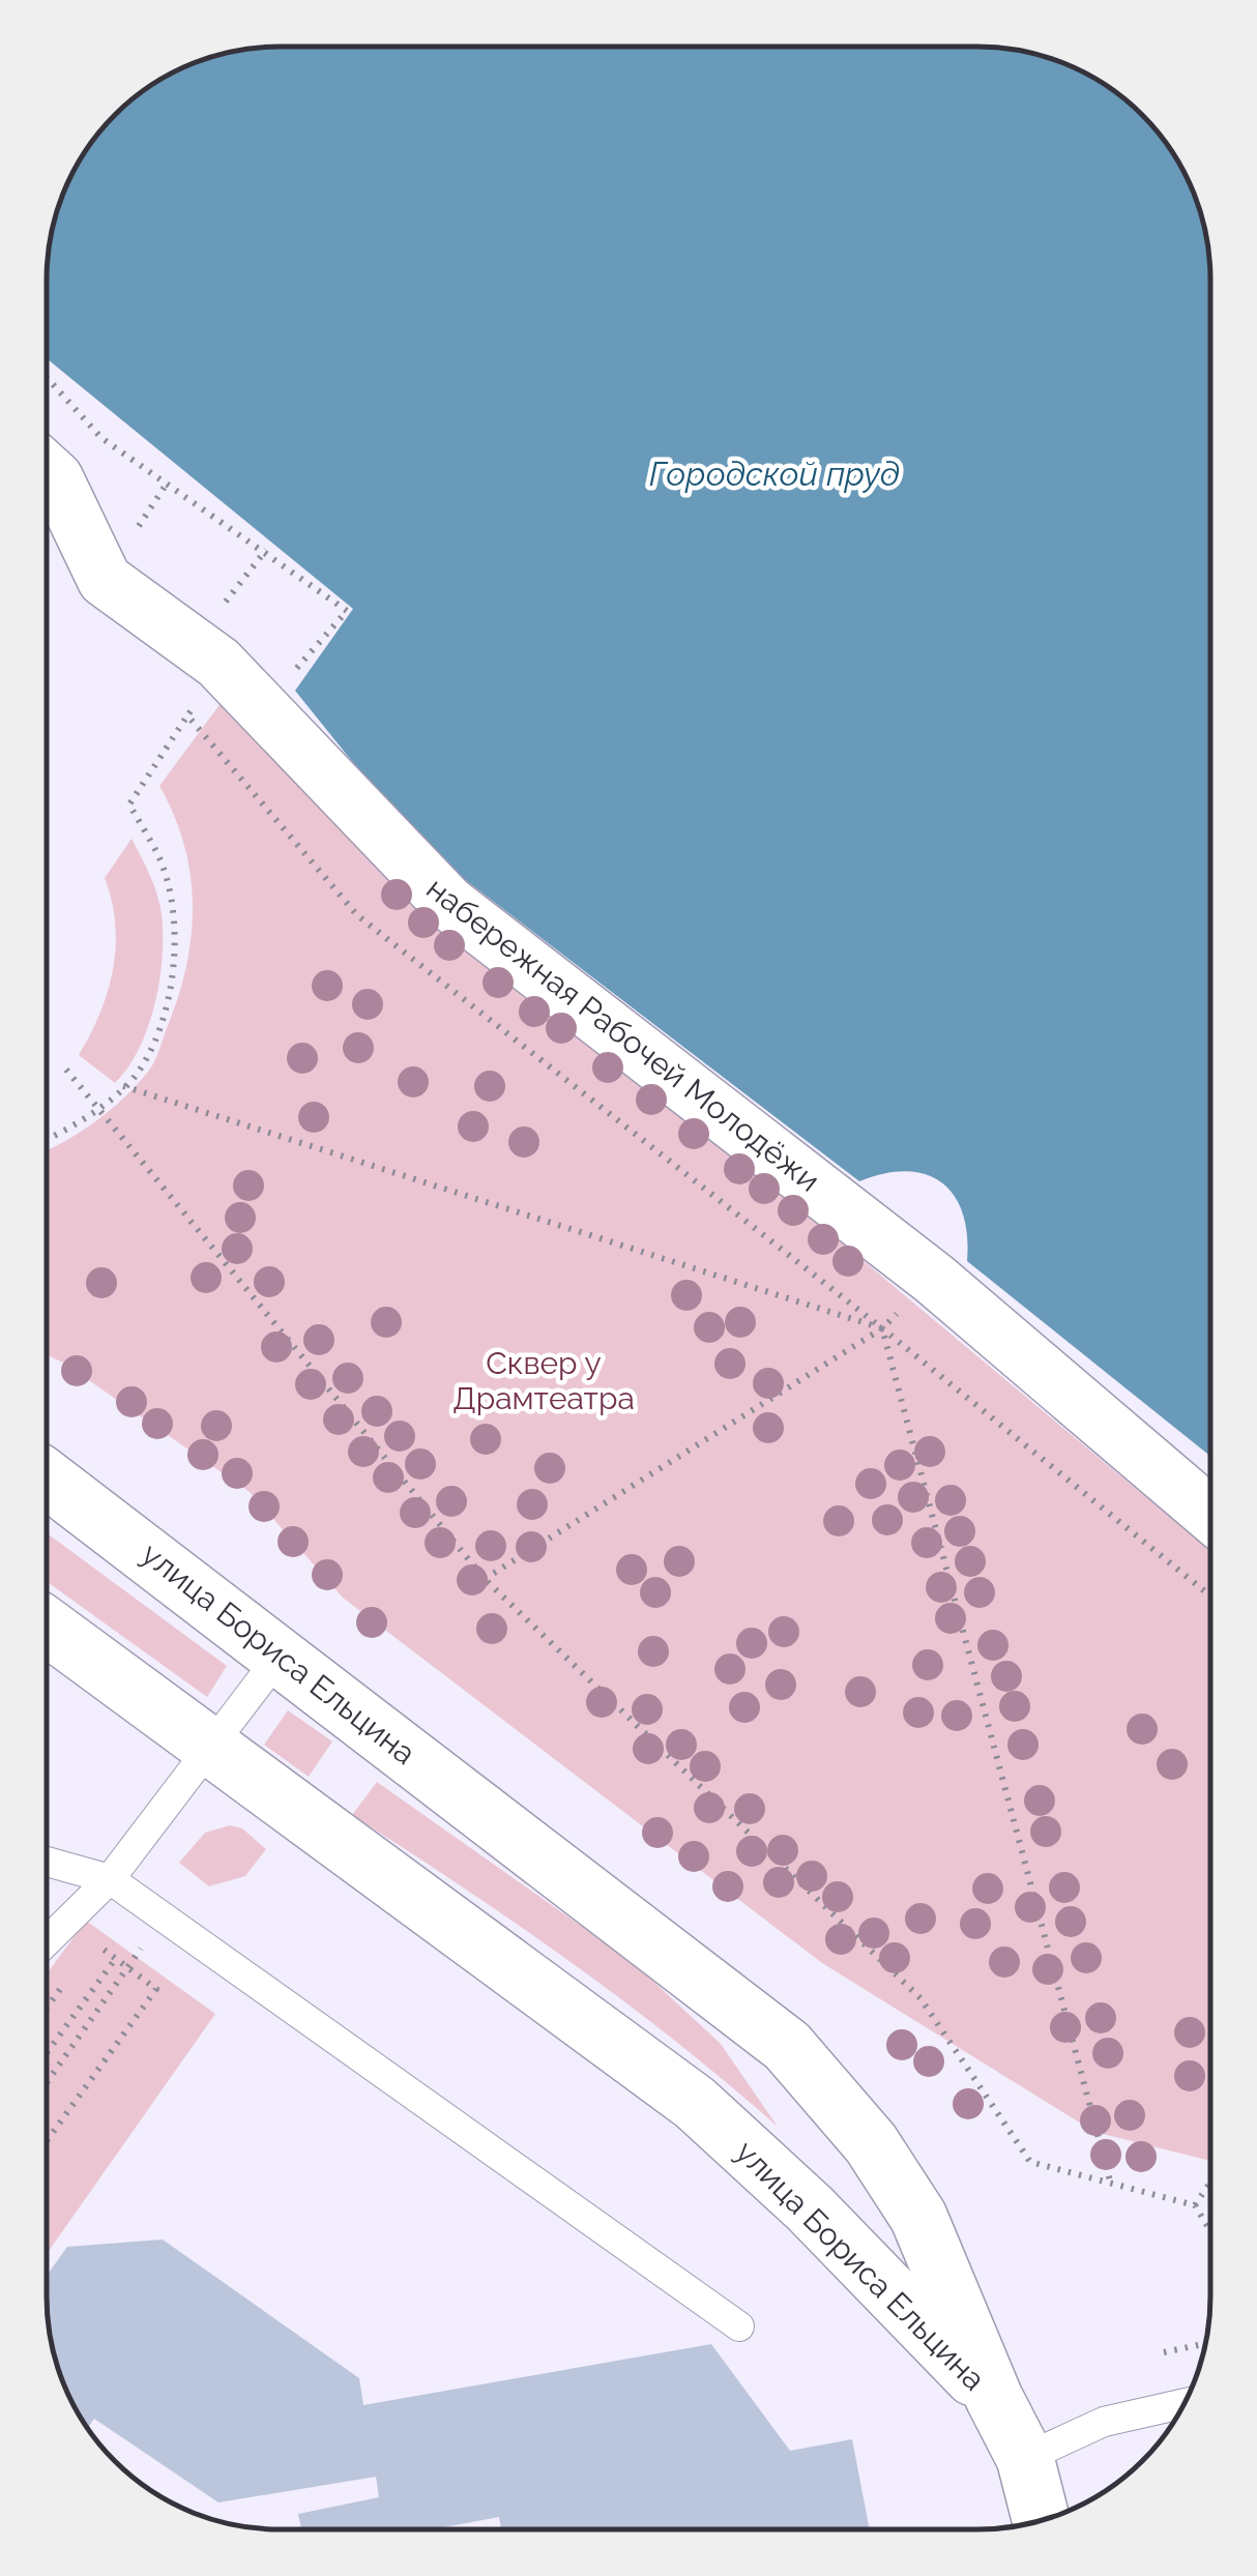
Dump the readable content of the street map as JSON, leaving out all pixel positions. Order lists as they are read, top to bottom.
{
  "streets": {
    "street": ["набережная Рабочей Молодёжи", "улица Бориса Ельцина"]
  },
  "water": ["Городской пруд"],
  "parks": ["Сквер у Драмтеатра"]
}
